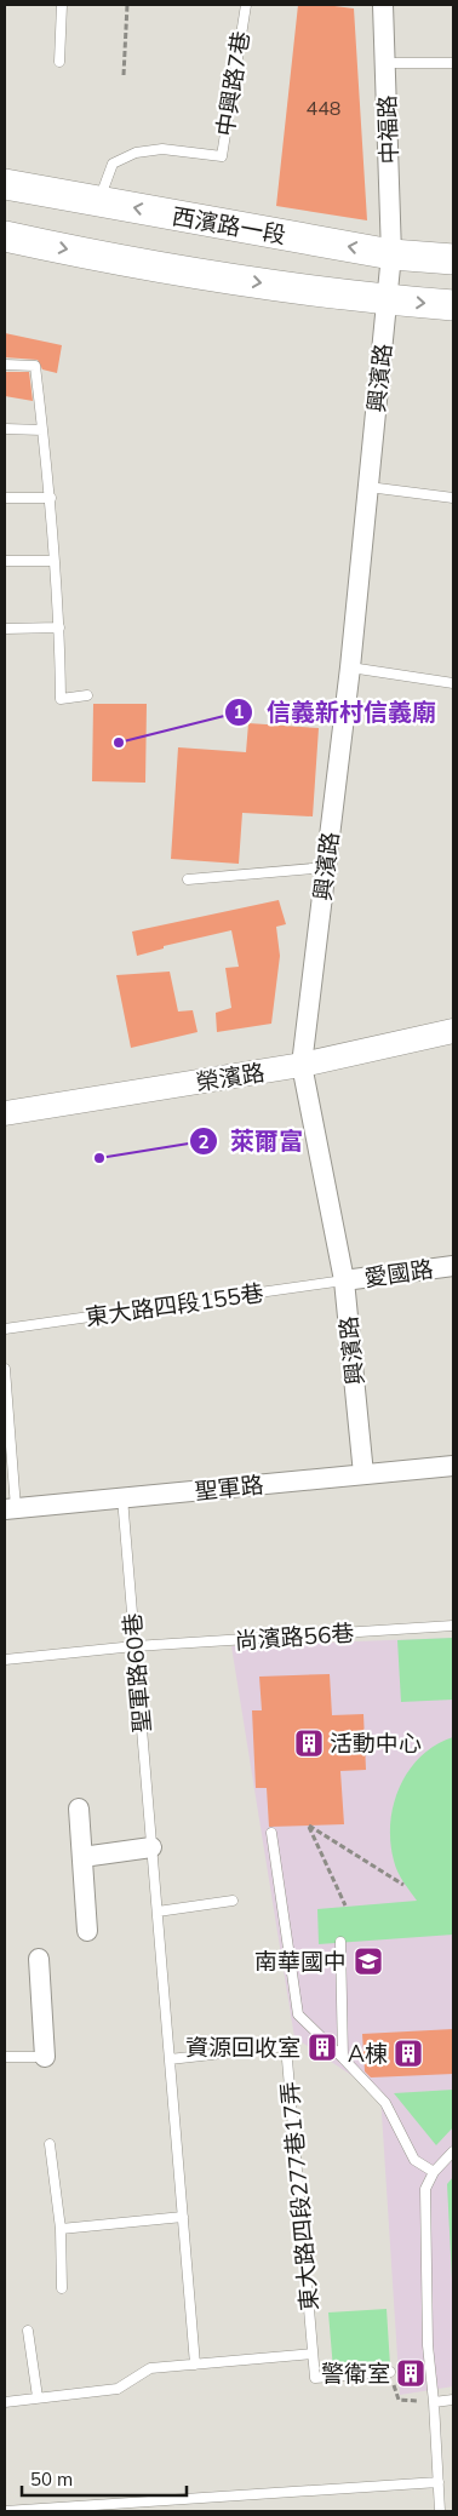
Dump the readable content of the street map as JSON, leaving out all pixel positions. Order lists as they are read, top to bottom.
{
  "streets": {
    "main road": ["西濱路一段"],
    "street": [
      "中福路",
      "興濱路",
      "榮濱路",
      "愛國路",
      "聖軍路"
    ],
    "lane": [
      "中興路7巷",
      "東大路四段155巷",
      "尚濱路56巷",
      "聖軍路60巷",
      "東大路四段277巷17弄"
    ]
  },
  "crossings": [
    ["中興路7巷", "西濱路一段"],
    ["中福路", "西濱路一段"],
    ["中福路", "興濱路"],
    ["西濱路一段", "興濱路"],
    ["興濱路", "榮濱路"],
    ["興濱路", "愛國路"],
    ["興濱路", "東大路四段155巷"],
    ["興濱路", "聖軍路"],
    ["愛國路", "東大路四段155巷"],
    ["聖軍路", "聖軍路60巷"],
    ["尚濱路56巷", "聖軍路60巷"],
    ["聖軍路60巷", "東大路四段277巷17弄"]
  ],
  "places": {
    "other": ["信義新村信義廟", "萊爾富"],
    "building": [
      "活動中心",
      "資源回收室",
      "A棟",
      "警衛室"
    ],
    "school or university": ["南華國中"]
  },
  "house_numbers": ["448"],
  "scale_bar": "50 m"
}
